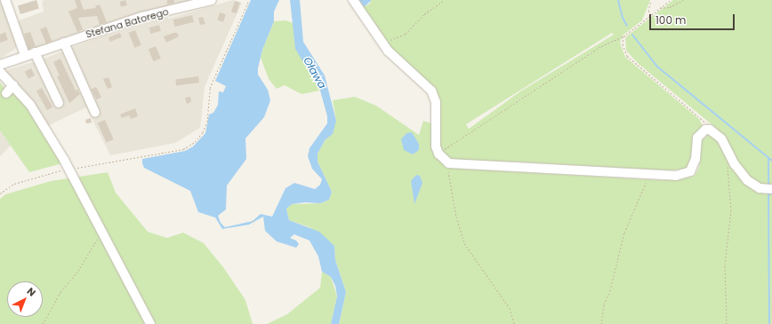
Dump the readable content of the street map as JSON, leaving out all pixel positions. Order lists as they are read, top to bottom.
{
  "streets": {
    "street": ["Stefana Batorego"]
  },
  "water": ["Oława"],
  "scale_bar": "100 m",
  "north": "top right"
}
